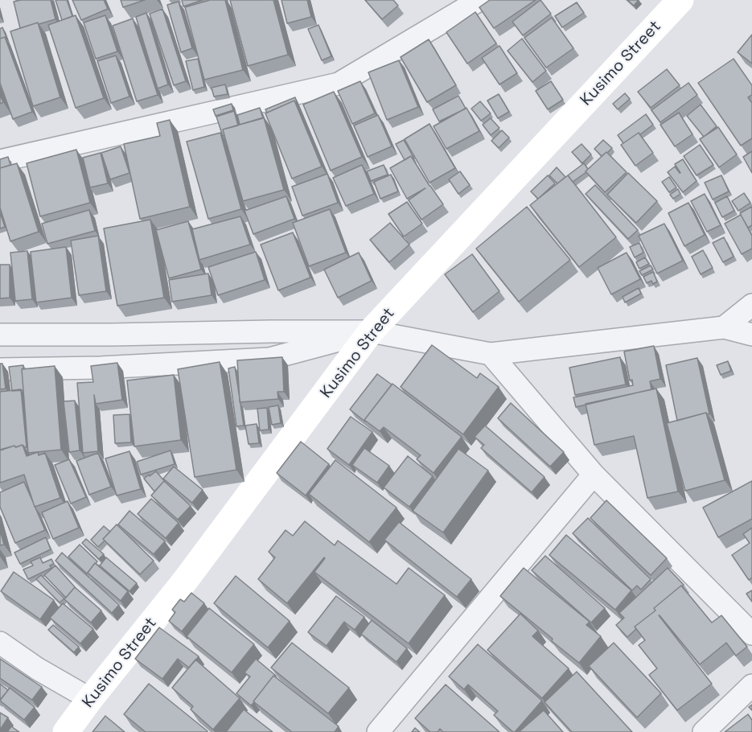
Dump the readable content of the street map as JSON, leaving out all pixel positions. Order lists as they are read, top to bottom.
{
  "streets": {
    "street": ["Kusimo Street"]
  }
}
